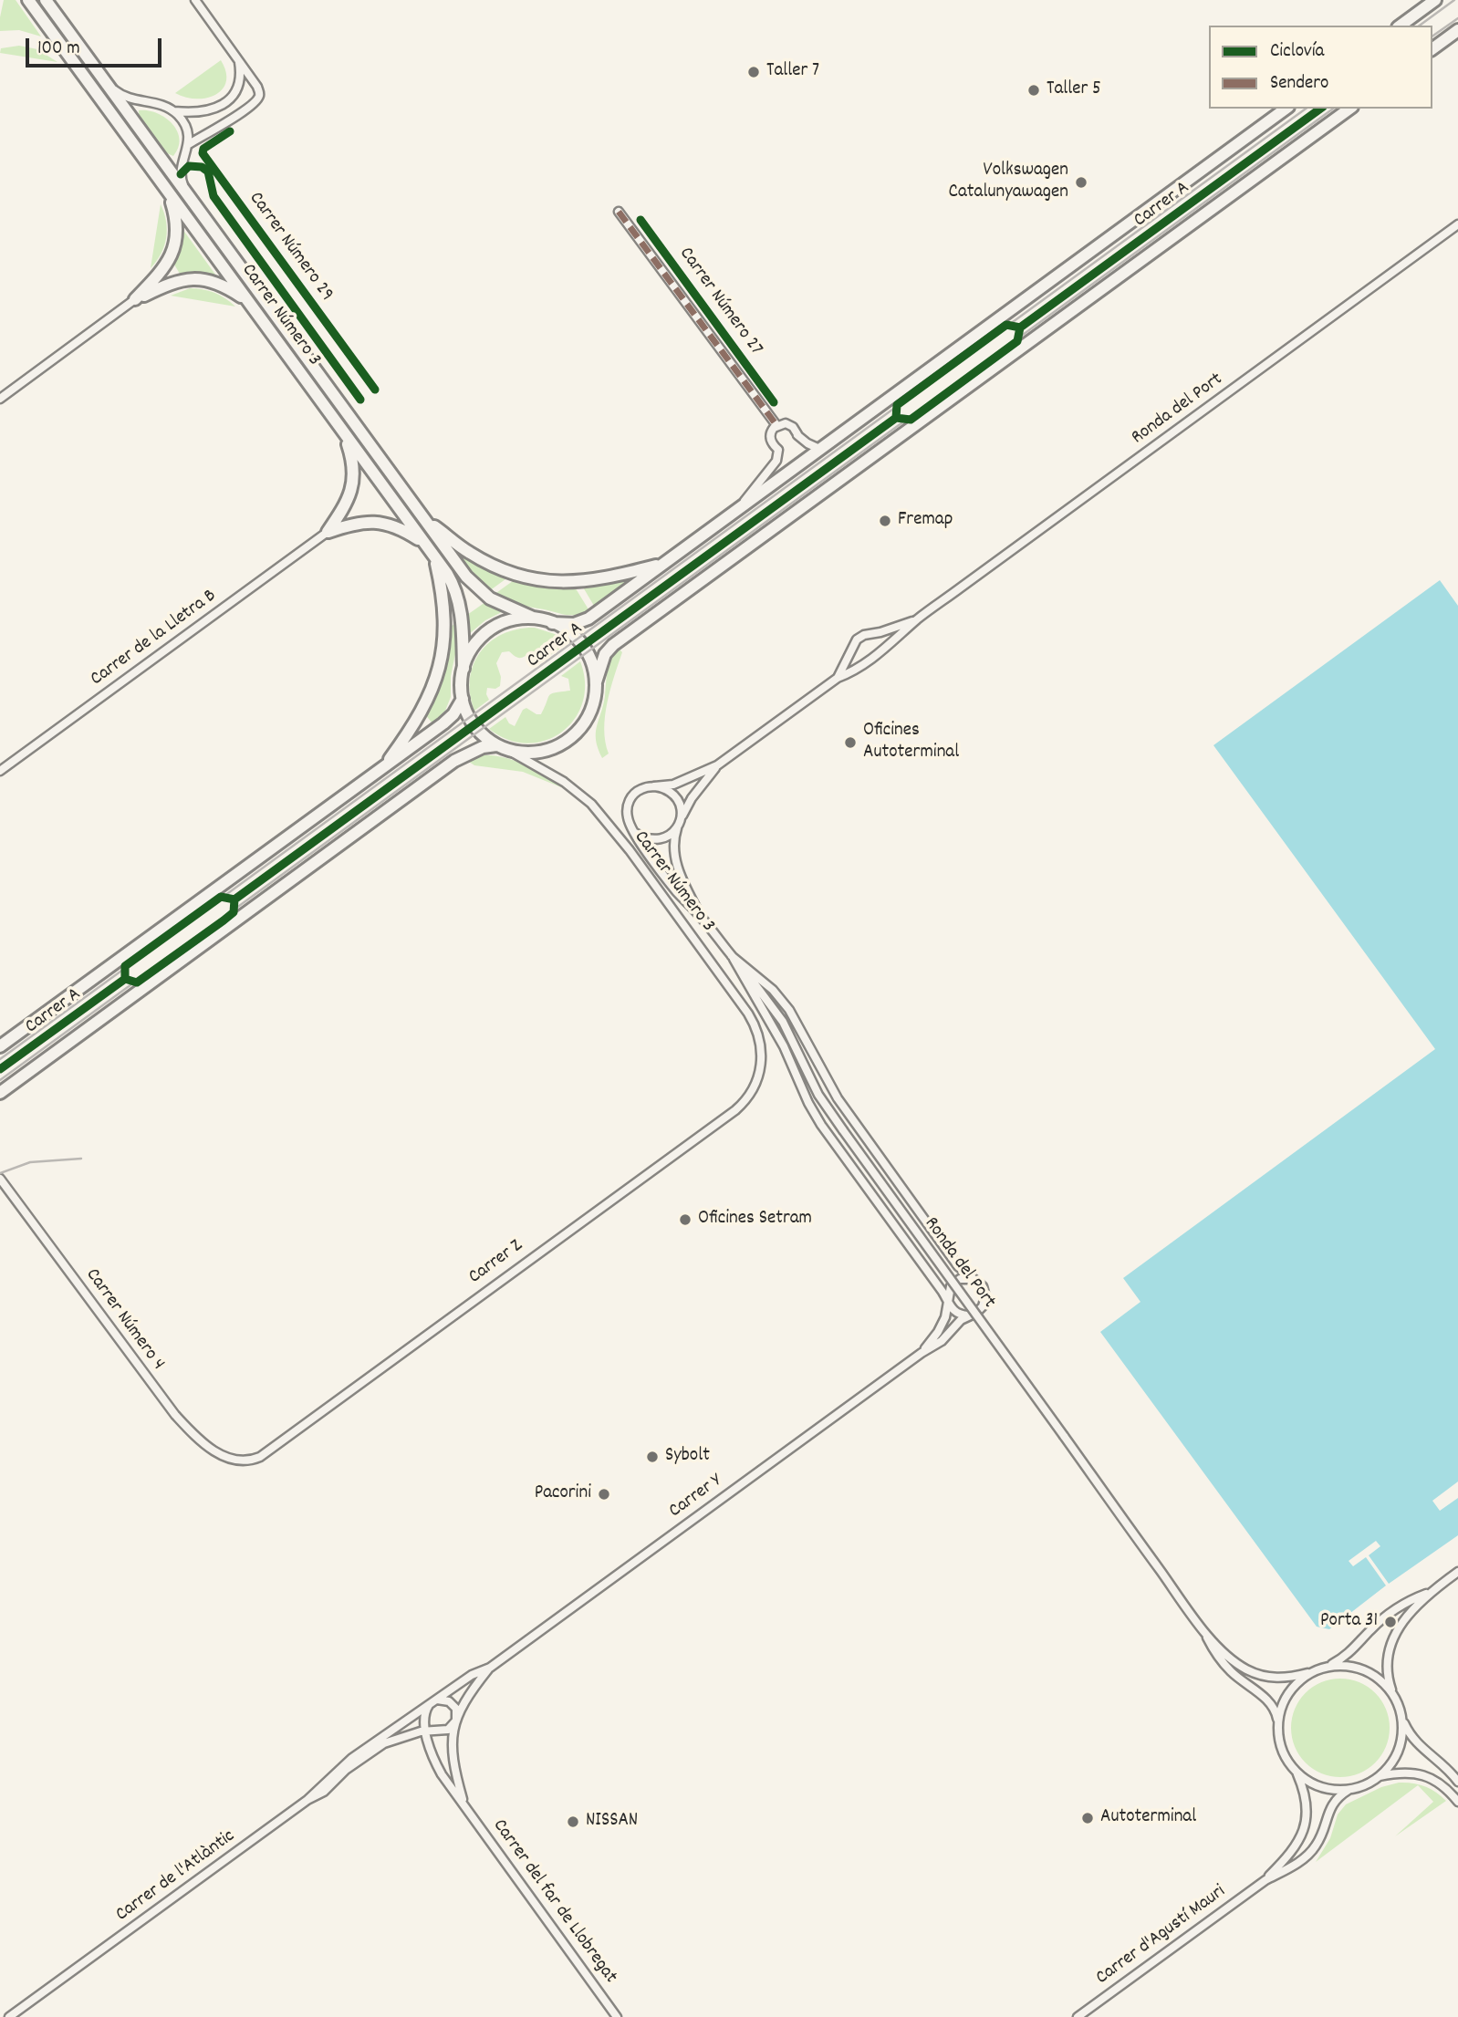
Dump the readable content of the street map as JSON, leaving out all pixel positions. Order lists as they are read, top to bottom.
{
  "streets": {
    "main road": ["Carrer A", "Carrer Número 3"],
    "street": [
      "Carrer Número 27",
      "Ronda del Port",
      "Carrer de la Lletra B",
      "Carrer Z",
      "Carrer Número 4",
      "Carrer Y",
      "Carrer de l'Atlàntic",
      "Carrer del far de Llobregat",
      "Carrer d'Agustí Mauri"
    ],
    "cycle path": ["Carrer Número 29"]
  },
  "crossings": [
    ["Carrer A", "Carrer Número 3"],
    ["Carrer Número 3", "Ronda del Port"],
    ["Carrer Número 3", "Carrer Z"],
    ["Carrer Z", "Carrer Número 4"],
    ["Carrer de l'Atlàntic", "Carrer del far de Llobregat"]
  ],
  "places": [
    "Taller 7",
    "Taller 5",
    "Volkswagen Catalunyawagen",
    "Fremap",
    "Oficines Autoterminal",
    "Oficines Setram",
    "Sybolt",
    "Pacorini",
    "Porta 31",
    "Autoterminal",
    "NISSAN"
  ],
  "legend": ["Ciclovía", "Sendero"],
  "scale_bar": "100 m"
}
